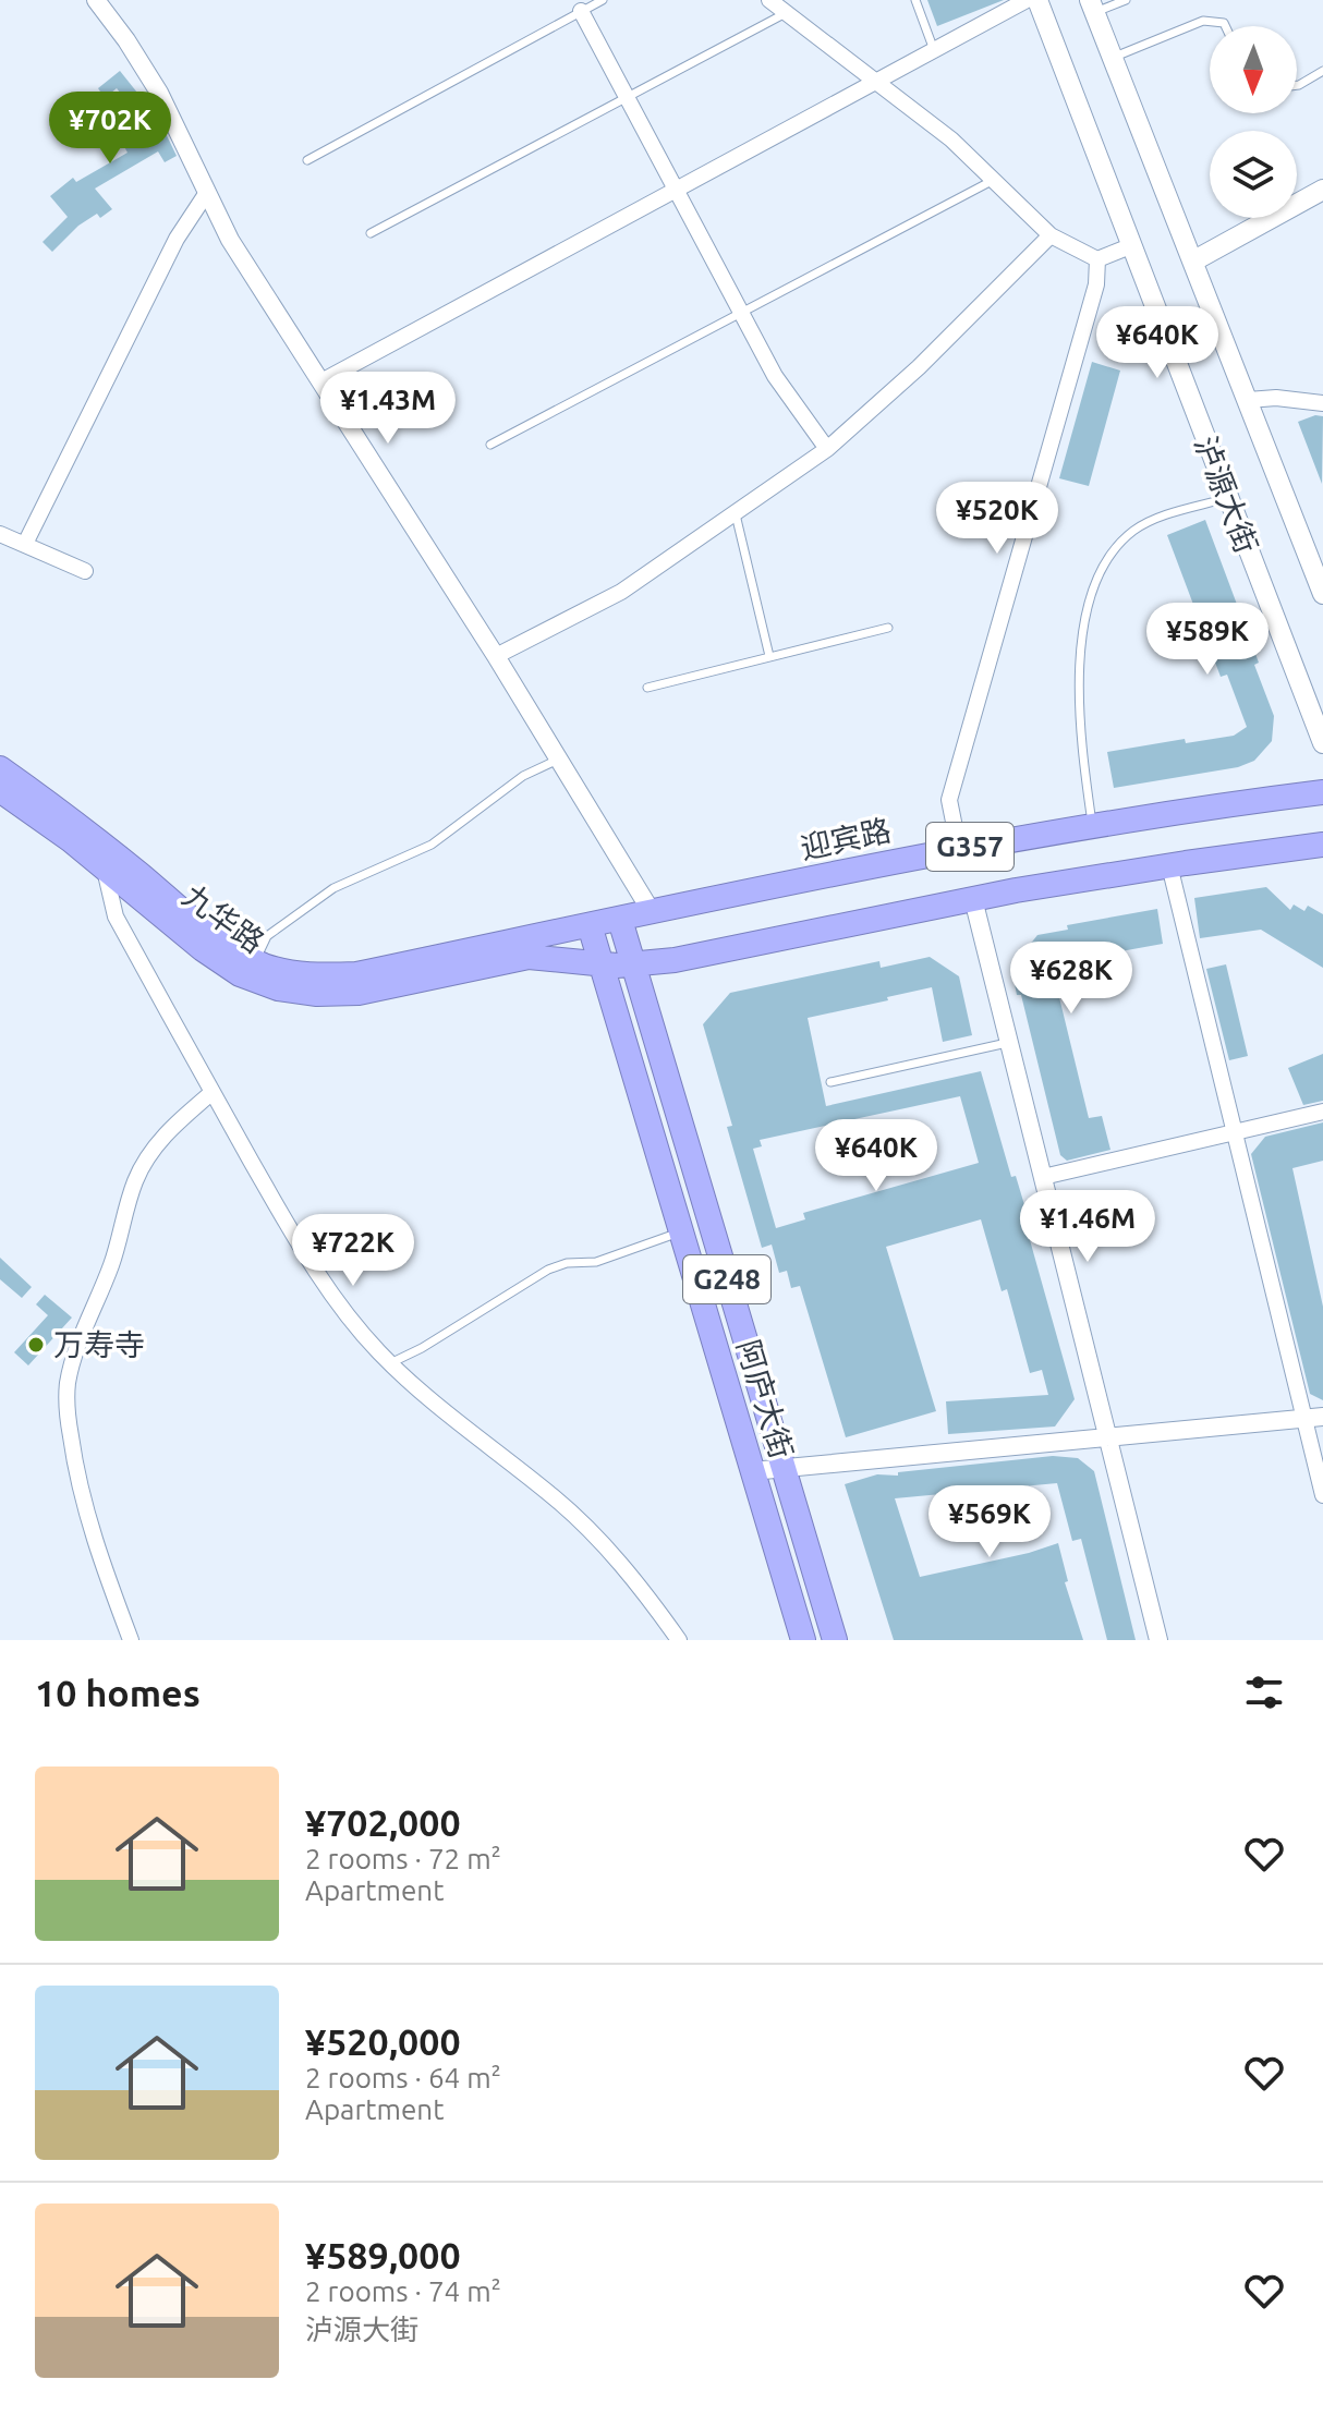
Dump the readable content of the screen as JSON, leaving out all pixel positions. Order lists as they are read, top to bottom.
{
  "streets": {
    "highway": [
      "迎宾路",
      "G357",
      "九华路",
      "G248",
      "阿庐大街"
    ],
    "main road": ["泸源大街"]
  },
  "crossings": [
    ["迎宾路", "九华路"],
    ["迎宾路", "G248"],
    ["迎宾路", "阿庐大街"],
    ["G357", "G248"],
    ["九华路", "阿庐大街"]
  ],
  "places": ["万寿寺"],
  "north": "bottom",
  "page": {
    "price": [
      "¥702K",
      "¥640K",
      "¥1.43M",
      "¥520K",
      "¥589K",
      "¥628K",
      "¥640K",
      "¥1.46M",
      "¥722K",
      "¥569K"
    ],
    "heading": "10 homes",
    "list": [
      {
        "name": "¥702,000",
        "note": "2 rooms · 72 m² · Apartment"
      },
      {
        "name": "¥520,000",
        "note": "2 rooms · 64 m² · Apartment"
      },
      {
        "name": "¥589,000",
        "note": "2 rooms · 74 m² · 泸源大街"
      }
    ]
  }
}
